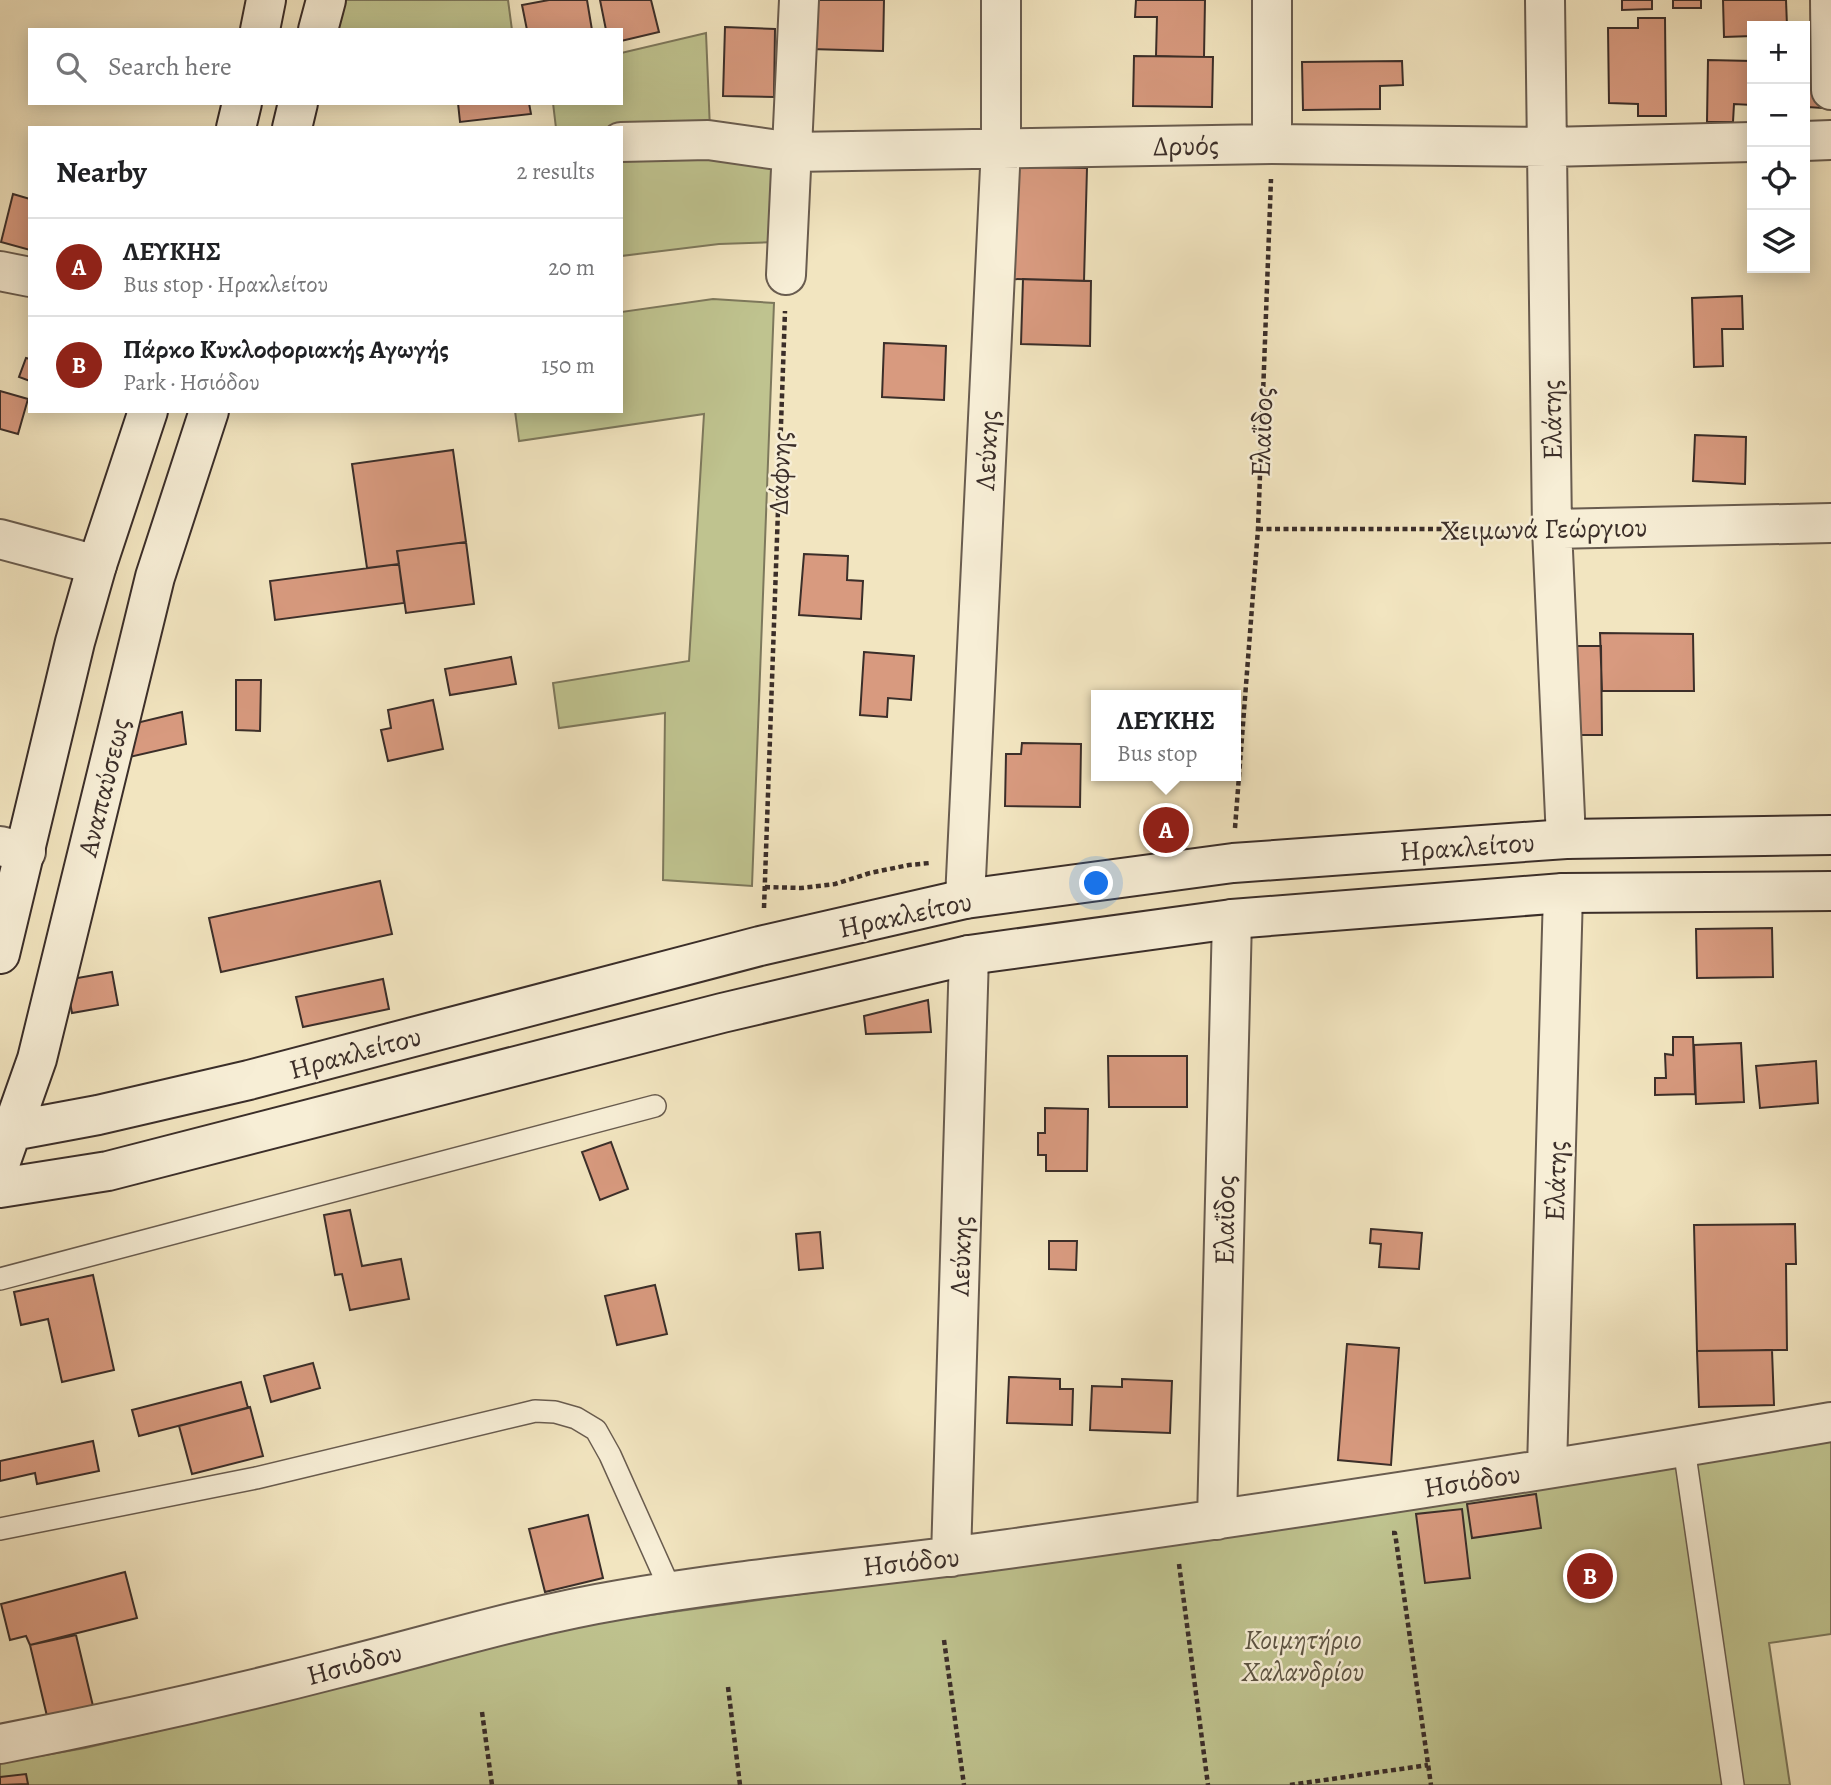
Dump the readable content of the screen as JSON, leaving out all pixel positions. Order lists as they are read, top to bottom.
{
  "streets": {
    "street": [
      "Δρυός",
      "Ελάτης",
      "Ελαΐδος",
      "Λεύκης",
      "Χειμωνά Γεώργιου",
      "Αναπαύσεως",
      "Ηρακλείτου",
      "Ησιόδου"
    ],
    "path": ["Δάφνης"]
  },
  "crossings": [
    ["Δρυός", "Ελάτης"],
    ["Δρυός", "Ελαΐδος"],
    ["Δρυός", "Λεύκης"],
    ["Ελάτης", "Χειμωνά Γεώργιου"],
    ["Ελάτης", "Ηρακλείτου"],
    ["Ελάτης", "Ησιόδου"],
    ["Ελαΐδος", "Χειμωνά Γεώργιου"],
    ["Ελαΐδος", "Ηρακλείτου"],
    ["Ελαΐδος", "Ησιόδου"],
    ["Λεύκης", "Ηρακλείτου"],
    ["Λεύκης", "Ησιόδου"],
    ["Δάφνης", "Ηρακλείτου"],
    ["Αναπαύσεως", "Ηρακλείτου"]
  ],
  "parks": ["Κοιμητήριο Χαλανδρίου"],
  "page": {
    "map_buttons": ["+", "−"],
    "search": "Search here",
    "heading": ["Nearby", "2 results"],
    "list": [
      {
        "mark": "A",
        "name": "ΛΕΥΚΗΣ",
        "note": "Bus stop · Ηρακλείτου",
        "value": "20 m"
      },
      {
        "mark": "B",
        "name": "Πάρκο Κυκλοφοριακής Αγωγής",
        "note": "Park · Ησιόδου",
        "value": "150 m"
      }
    ],
    "popup": ["ΛΕΥΚΗΣ", "Bus stop"],
    "pins": ["A", "B"]
  }
}
